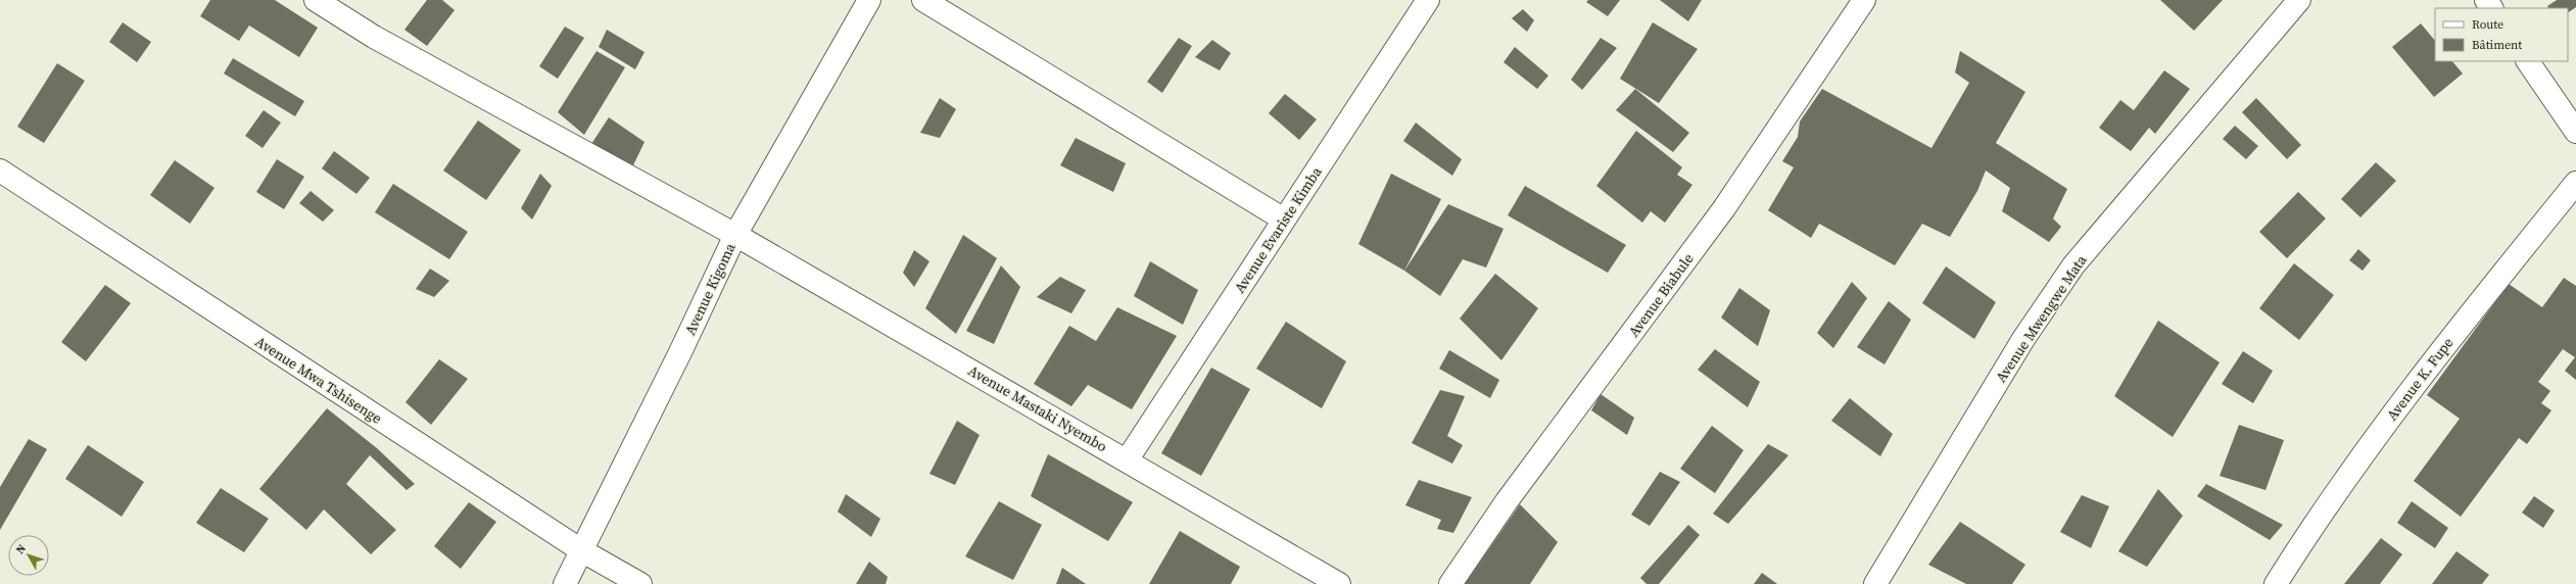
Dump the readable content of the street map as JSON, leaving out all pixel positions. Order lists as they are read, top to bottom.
{
  "streets": {
    "street": [
      "Avenue Evariste Kimba",
      "Avenue Kigoma",
      "Avenue Biabule",
      "Avenue Mwengwe Mata",
      "Avenue K. Fupe",
      "Avenue Mwa Tshisenge",
      "Avenue Mastaki Nyembo"
    ]
  },
  "crossings": [
    ["Avenue Evariste Kimba", "Avenue Mastaki Nyembo"],
    ["Avenue Kigoma", "Avenue Mwa Tshisenge"],
    ["Avenue Kigoma", "Avenue Mastaki Nyembo"]
  ],
  "legend": ["Route", "Bâtiment"],
  "north": "top left"
}
